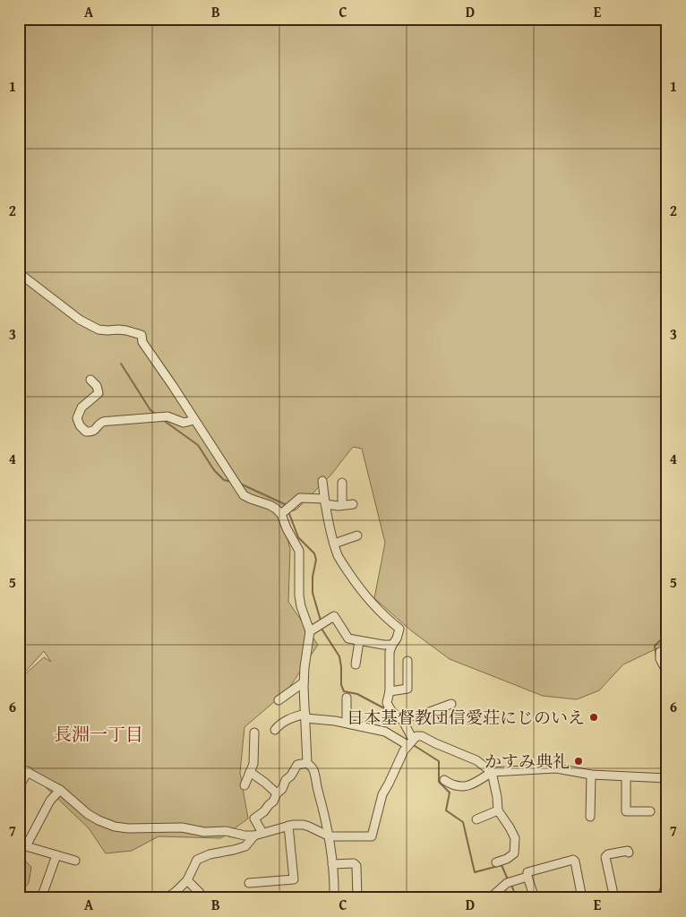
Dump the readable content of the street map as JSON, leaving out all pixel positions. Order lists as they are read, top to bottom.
{
  "districts": ["長淵一丁目"],
  "places": ["日本基督教団信愛荘にじのいえ", "かすみ典礼"],
  "grid": {
    "columns": [
      "A",
      "B",
      "C",
      "D",
      "E"
    ],
    "rows": [
      "1",
      "2",
      "3",
      "4",
      "5",
      "6",
      "7"
    ]
  }
}
